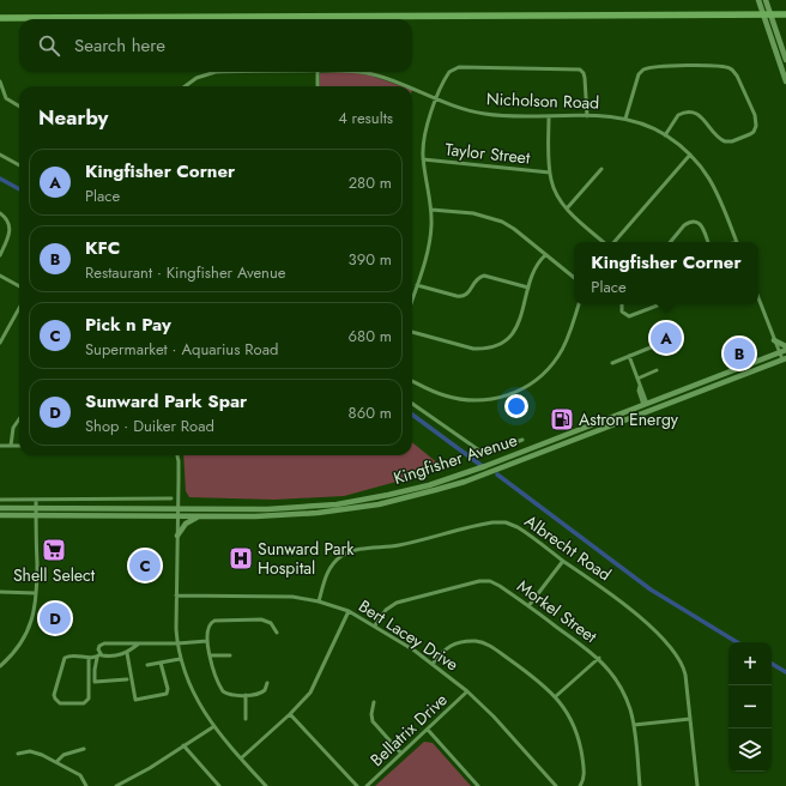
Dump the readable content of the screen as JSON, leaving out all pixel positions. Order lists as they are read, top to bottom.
{
  "streets": {
    "street": [
      "Nicholson Road",
      "Taylor Street",
      "Kingfisher Avenue",
      "Albrecht Road",
      "Morkel Street",
      "Bert Lacey Drive",
      "Bellatrix Drive"
    ]
  },
  "crossings": [
    ["Albrecht Road", "Bert Lacey Drive"],
    ["Morkel Street", "Bert Lacey Drive"],
    ["Bert Lacey Drive", "Bellatrix Drive"]
  ],
  "places": {
    "fuel station": ["Astron Energy"],
    "supermarket": ["Shell Select"],
    "hospital": ["Sunward Park Hospital"]
  },
  "page": {
    "search": "Search here",
    "heading": ["Nearby", "4 results"],
    "list": [
      {
        "mark": "A",
        "name": "Kingfisher Corner",
        "note": "Place",
        "value": "280 m"
      },
      {
        "mark": "B",
        "name": "KFC",
        "note": "Restaurant · Kingfisher Avenue",
        "value": "390 m"
      },
      {
        "mark": "C",
        "name": "Pick n Pay",
        "note": "Supermarket · Aquarius Road",
        "value": "680 m"
      },
      {
        "mark": "D",
        "name": "Sunward Park Spar",
        "note": "Shop · Duiker Road",
        "value": "860 m"
      }
    ],
    "popup": ["Kingfisher Corner", "Place"],
    "pins": [
      "A",
      "B",
      "C",
      "D"
    ],
    "map_buttons": ["+", "−"]
  }
}
